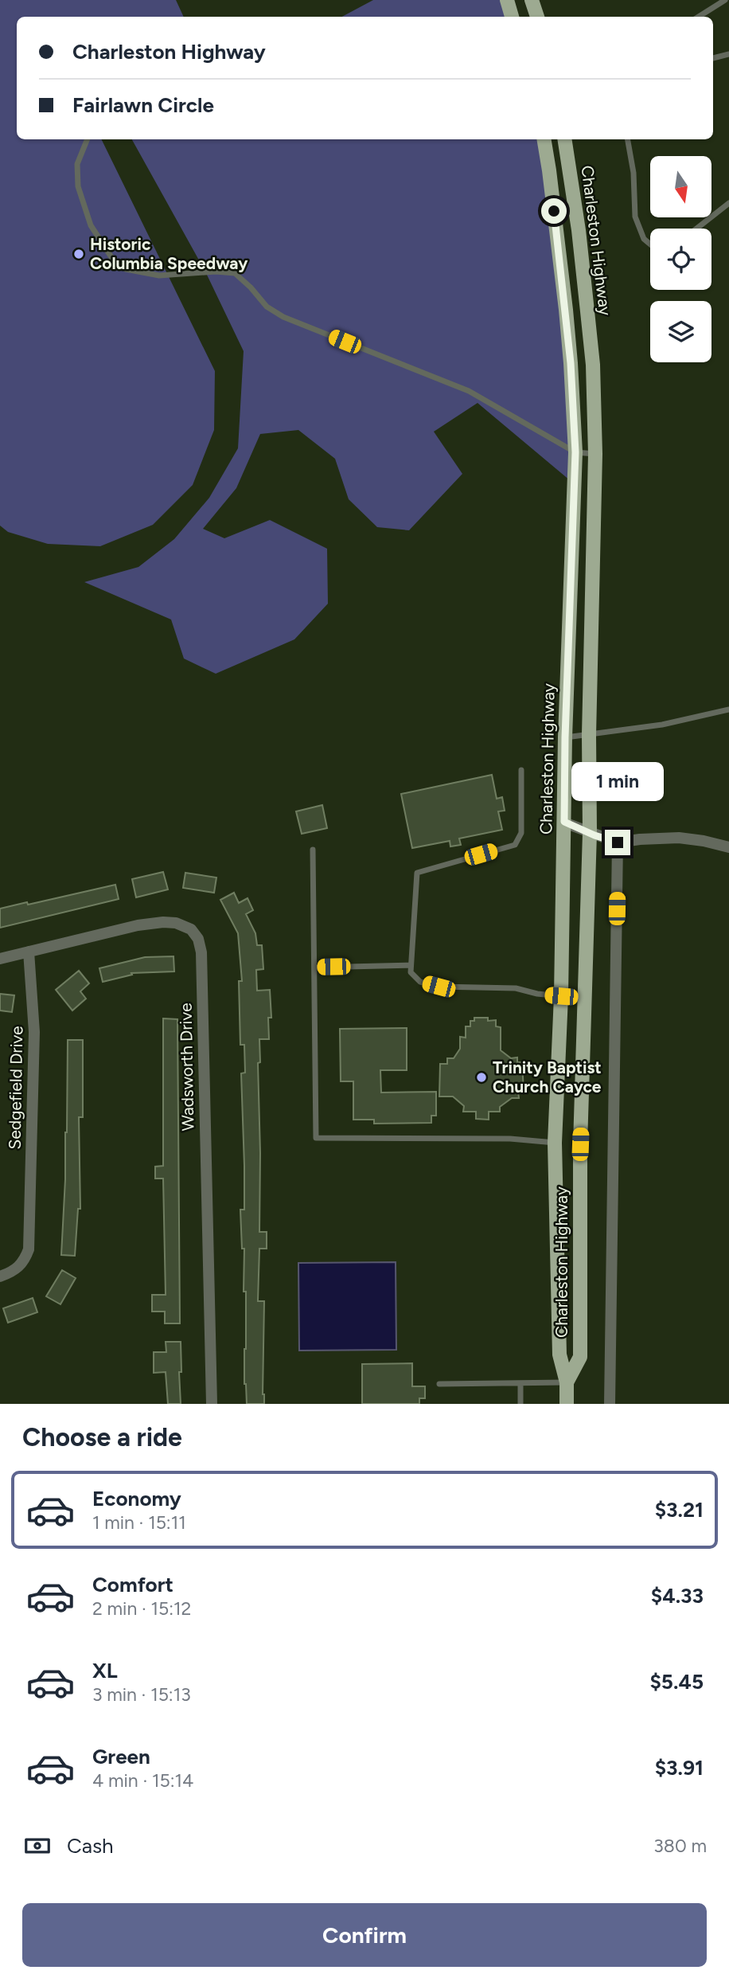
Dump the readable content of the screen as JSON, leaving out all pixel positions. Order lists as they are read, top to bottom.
{
  "streets": {
    "main road": ["Charleston Highway"],
    "street": ["Wadsworth Drive", "Sedgefield Drive"]
  },
  "crossings": [
    ["Wadsworth Drive", "Sedgefield Drive"]
  ],
  "places": ["Historic Columbia Speedway", "Trinity Baptist Church Cayce"],
  "north": "bottom",
  "page": {
    "banner": ["Charleston Highway", "Fairlawn Circle"],
    "bubble": "1 min",
    "heading": "Choose a ride",
    "list": [
      {
        "name": "Economy",
        "note": "1 min · 15:11",
        "value": "$3.21"
      },
      {
        "name": "Comfort",
        "note": "2 min · 15:12",
        "value": "$4.33"
      },
      {
        "name": "XL",
        "note": "3 min · 15:13",
        "value": "$5.45"
      },
      {
        "name": "Green",
        "note": "4 min · 15:14",
        "value": "$3.91"
      }
    ],
    "pay": ["Cash", "380 m"],
    "buttons": "Confirm"
  }
}
